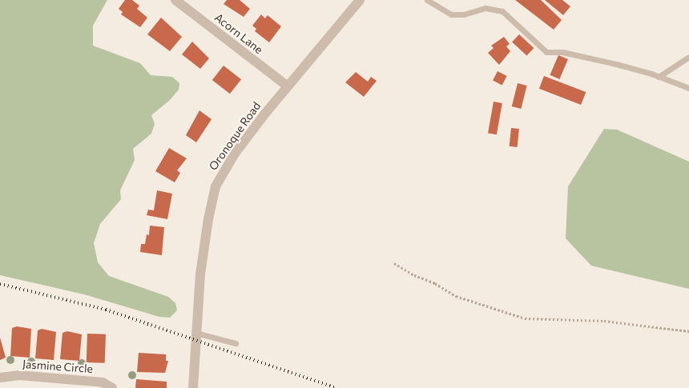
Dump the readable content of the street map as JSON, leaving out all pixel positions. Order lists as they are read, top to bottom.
{
  "streets": {
    "street": ["Acorn Lane", "Oronoque Road", "Jasmine Circle"]
  },
  "crossings": [
    ["Acorn Lane", "Oronoque Road"]
  ]
}
